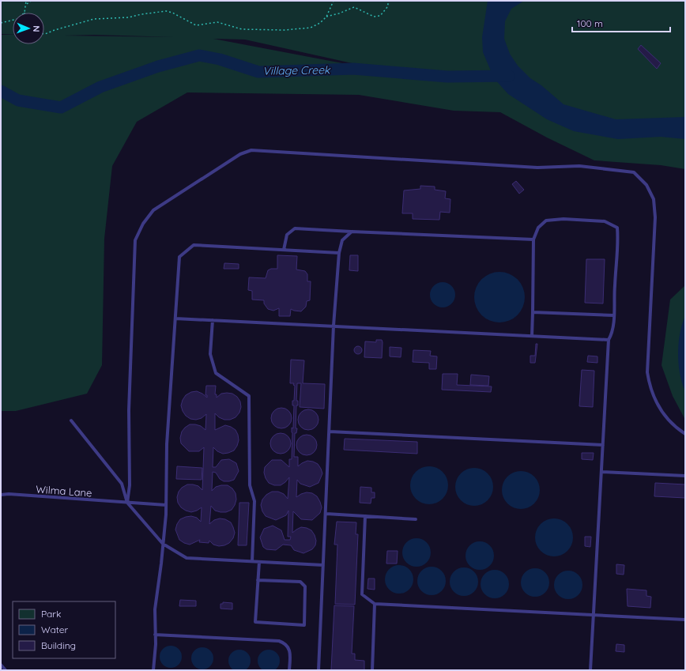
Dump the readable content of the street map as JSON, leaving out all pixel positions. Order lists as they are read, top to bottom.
{
  "streets": {
    "lane": ["Wilma Lane"]
  },
  "water": ["Village Creek"],
  "legend": ["Park", "Water", "Building"],
  "scale_bar": "100 m",
  "north": "right"
}
